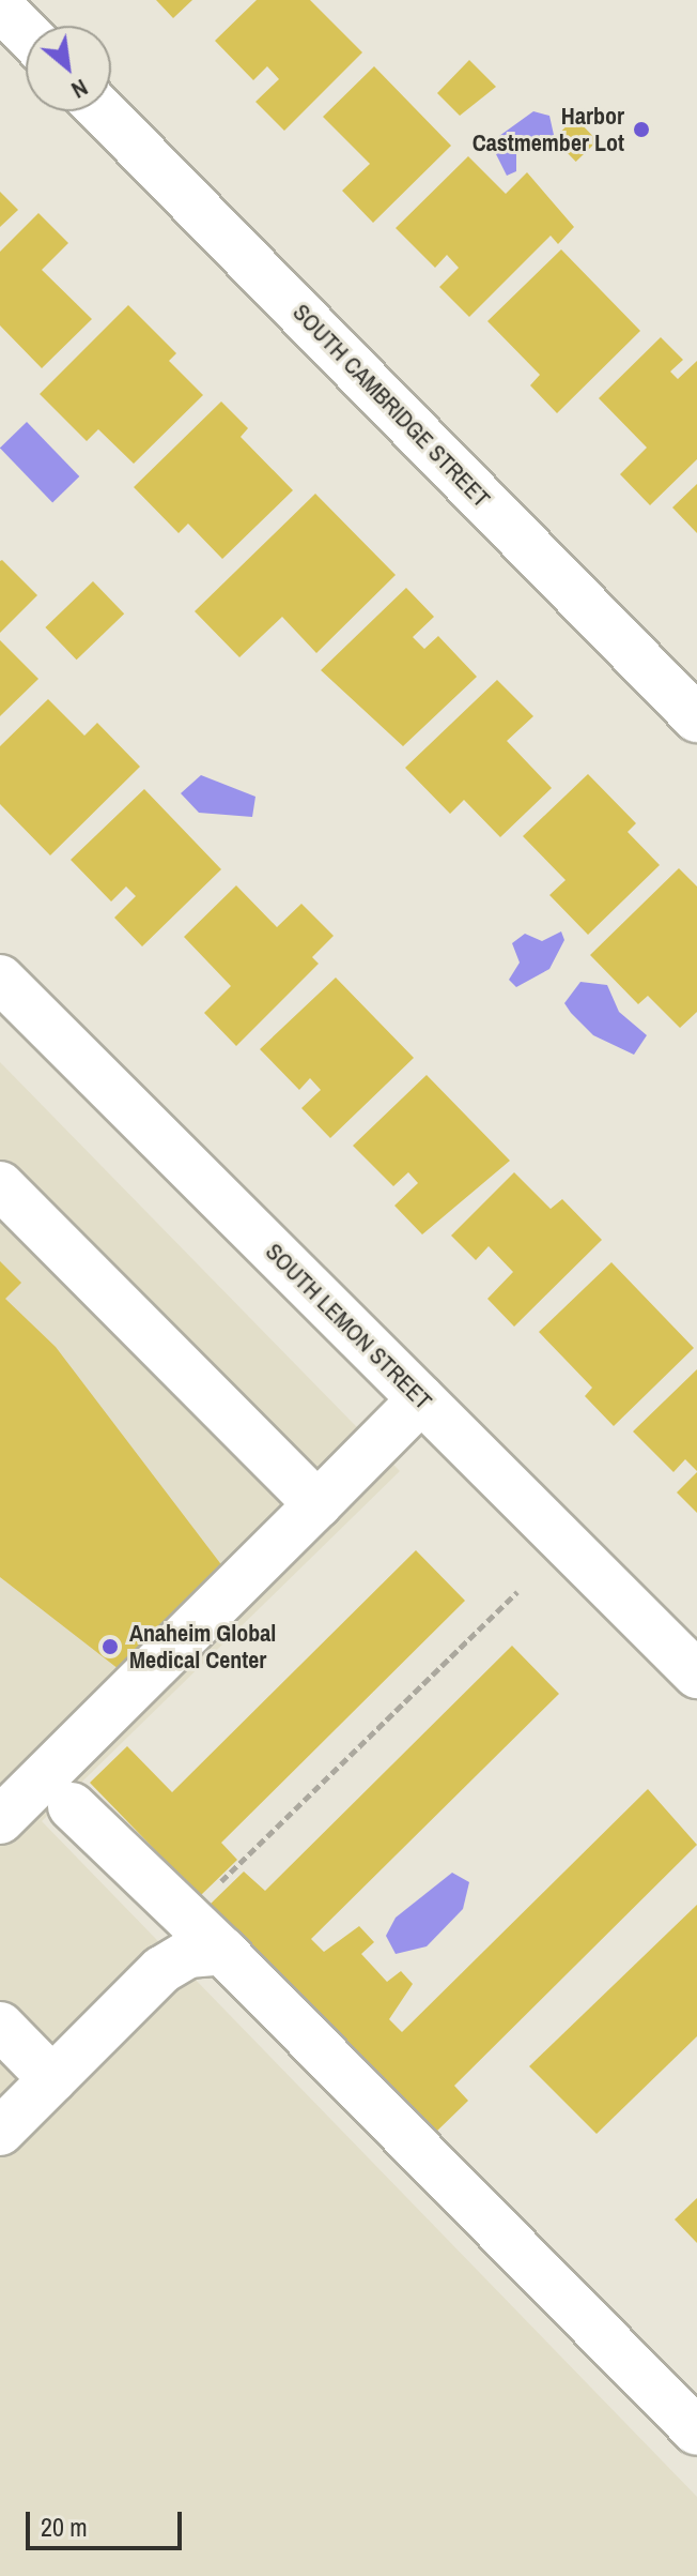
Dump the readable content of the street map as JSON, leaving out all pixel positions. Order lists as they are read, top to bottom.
{
  "streets": {
    "street": ["SOUTH CAMBRIDGE STREET", "SOUTH LEMON STREET"]
  },
  "places": ["Harbor Castmember Lot", "Anaheim Global Medical Center"],
  "scale_bar": "20 m",
  "north": "bottom right"
}
